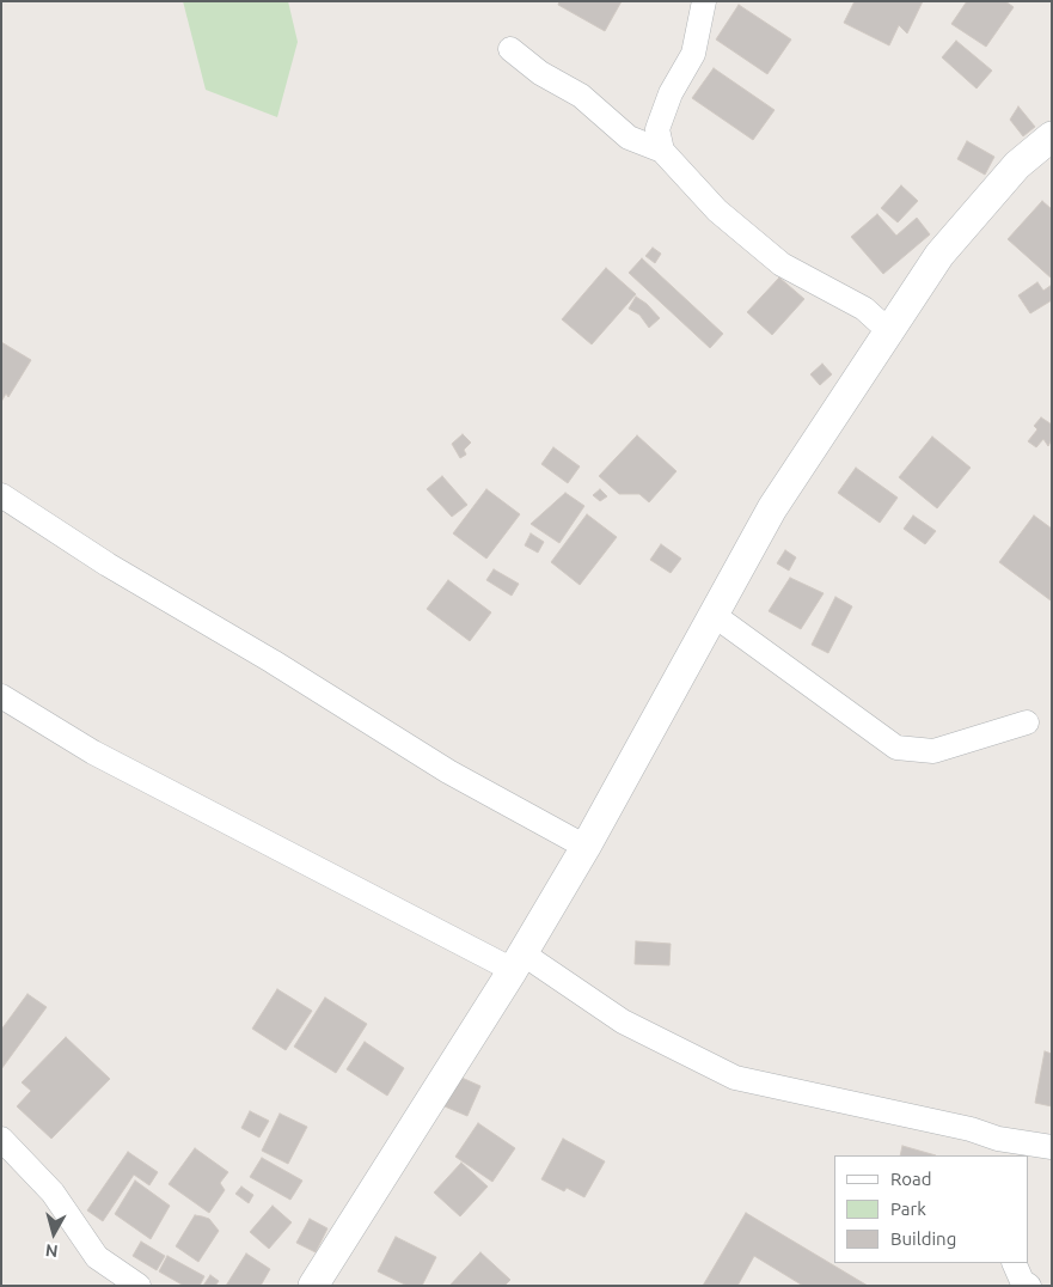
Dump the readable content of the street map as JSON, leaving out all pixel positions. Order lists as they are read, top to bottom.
{
  "legend": ["Road", "Park", "Building"],
  "north": "bottom"
}
